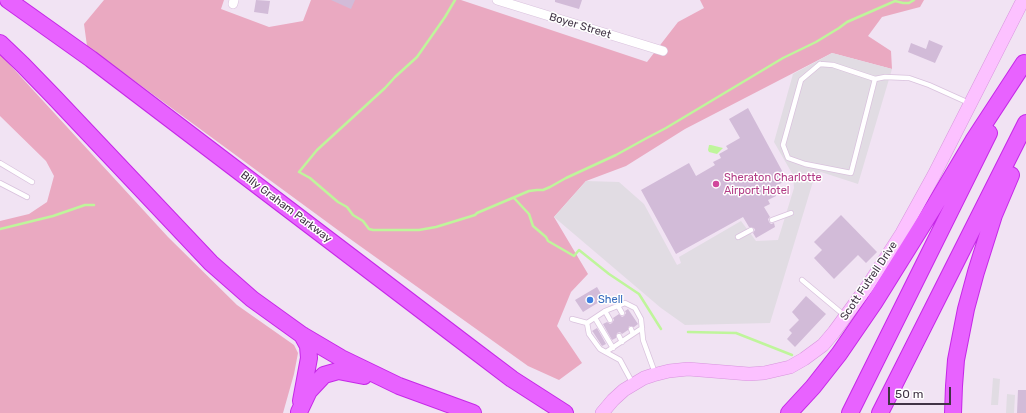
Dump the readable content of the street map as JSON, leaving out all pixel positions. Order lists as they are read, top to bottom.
{
  "streets": {
    "highway": ["Billy Graham Parkway"],
    "street": ["Boyer Street", "Scott Futrell Drive"]
  },
  "places": ["Sheraton Charlotte Airport Hotel", "Shell"],
  "scale_bar": "50 m"
}
